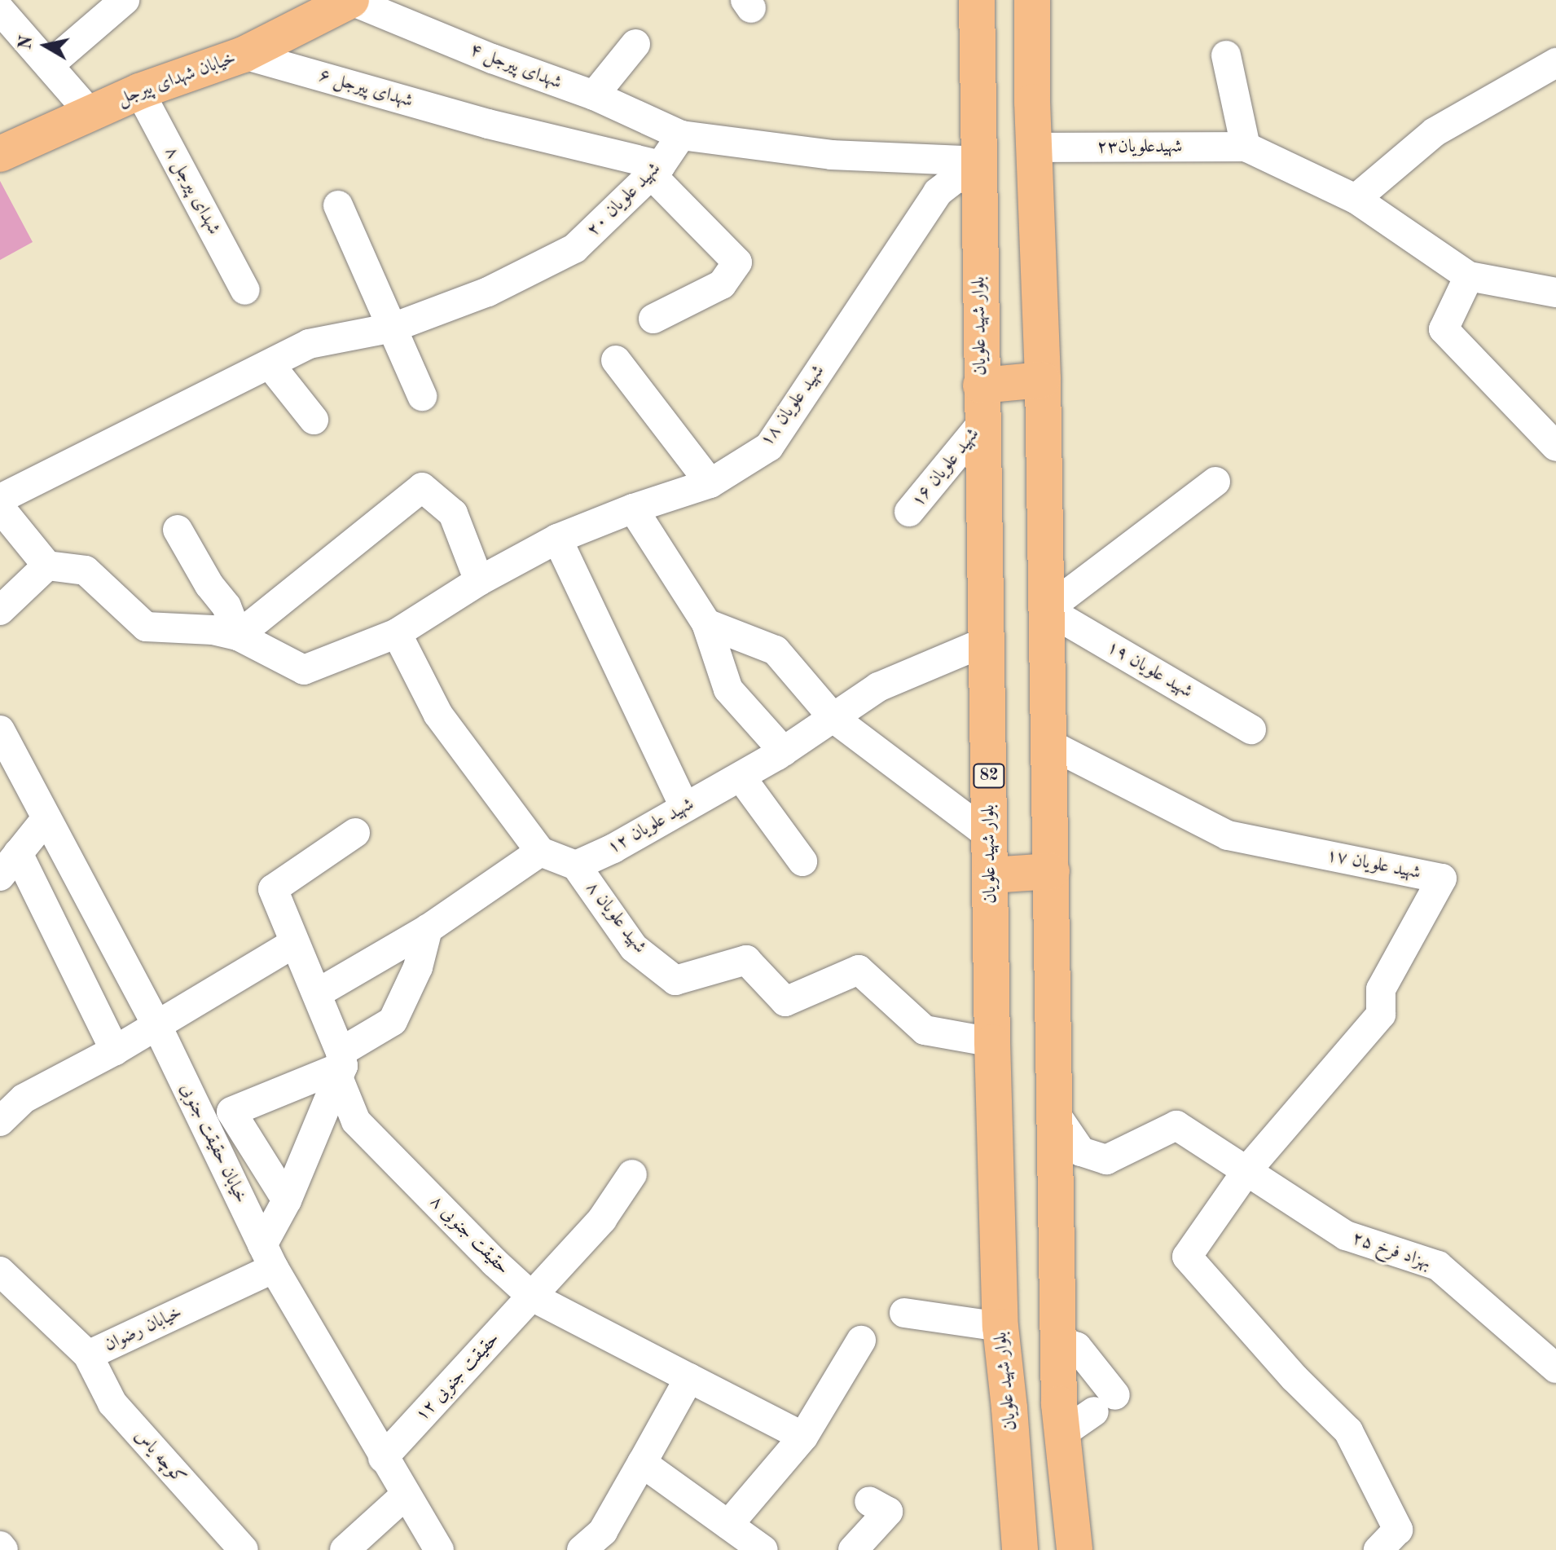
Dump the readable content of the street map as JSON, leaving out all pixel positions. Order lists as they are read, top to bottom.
{
  "streets": {
    "main road": ["خیابان شهدای پیرجل", "بلوار شهید علویان", "82"],
    "street": [
      "شهدای پیرجل ۴",
      "شهدای پیرجل ۶",
      "شهیدعلویان۲۳",
      "شهدای پیرجل ۸",
      "شهید علویان ۲۰",
      "شهید علویان ۱۸",
      "شهید علویان ۱۶",
      "شهید علویان ۱۹",
      "شهید علویان ۱۲",
      "شهید علویان ۱۷",
      "شهید علویان ۸",
      "خیابان حقیقت جنوبی",
      "حقیقت جنوبی ۸",
      "بهزاد فرخ ۲۵",
      "خیابان رضوان",
      "حقیقت جنوبی ۱۲",
      "کوچه یاس"
    ]
  },
  "crossings": [
    ["شهدای پیرجل ۴", "خیابان شهدای پیرجل"],
    ["شهدای پیرجل ۴", "شهید علویان ۲۰"],
    ["خیابان شهدای پیرجل", "شهدای پیرجل ۶"],
    ["خیابان شهدای پیرجل", "شهدای پیرجل ۸"],
    ["شهدای پیرجل ۶", "شهید علویان ۲۰"],
    ["بلوار شهید علویان", "شهید علویان ۱۸"],
    ["بلوار شهید علویان", "شهید علویان ۱۶"],
    ["بلوار شهید علویان", "شهید علویان ۱۲"],
    ["بلوار شهید علویان", "شهید علویان ۸"],
    ["شهید علویان ۱۲", "شهید علویان ۸"],
    ["شهید علویان ۱۷", "بهزاد فرخ ۲۵"],
    ["خیابان حقیقت جنوبی", "خیابان رضوان"],
    ["خیابان حقیقت جنوبی", "حقیقت جنوبی ۱۲"],
    ["حقیقت جنوبی ۸", "حقیقت جنوبی ۱۲"],
    ["خیابان رضوان", "کوچه یاس"]
  ],
  "north": "left"
}
